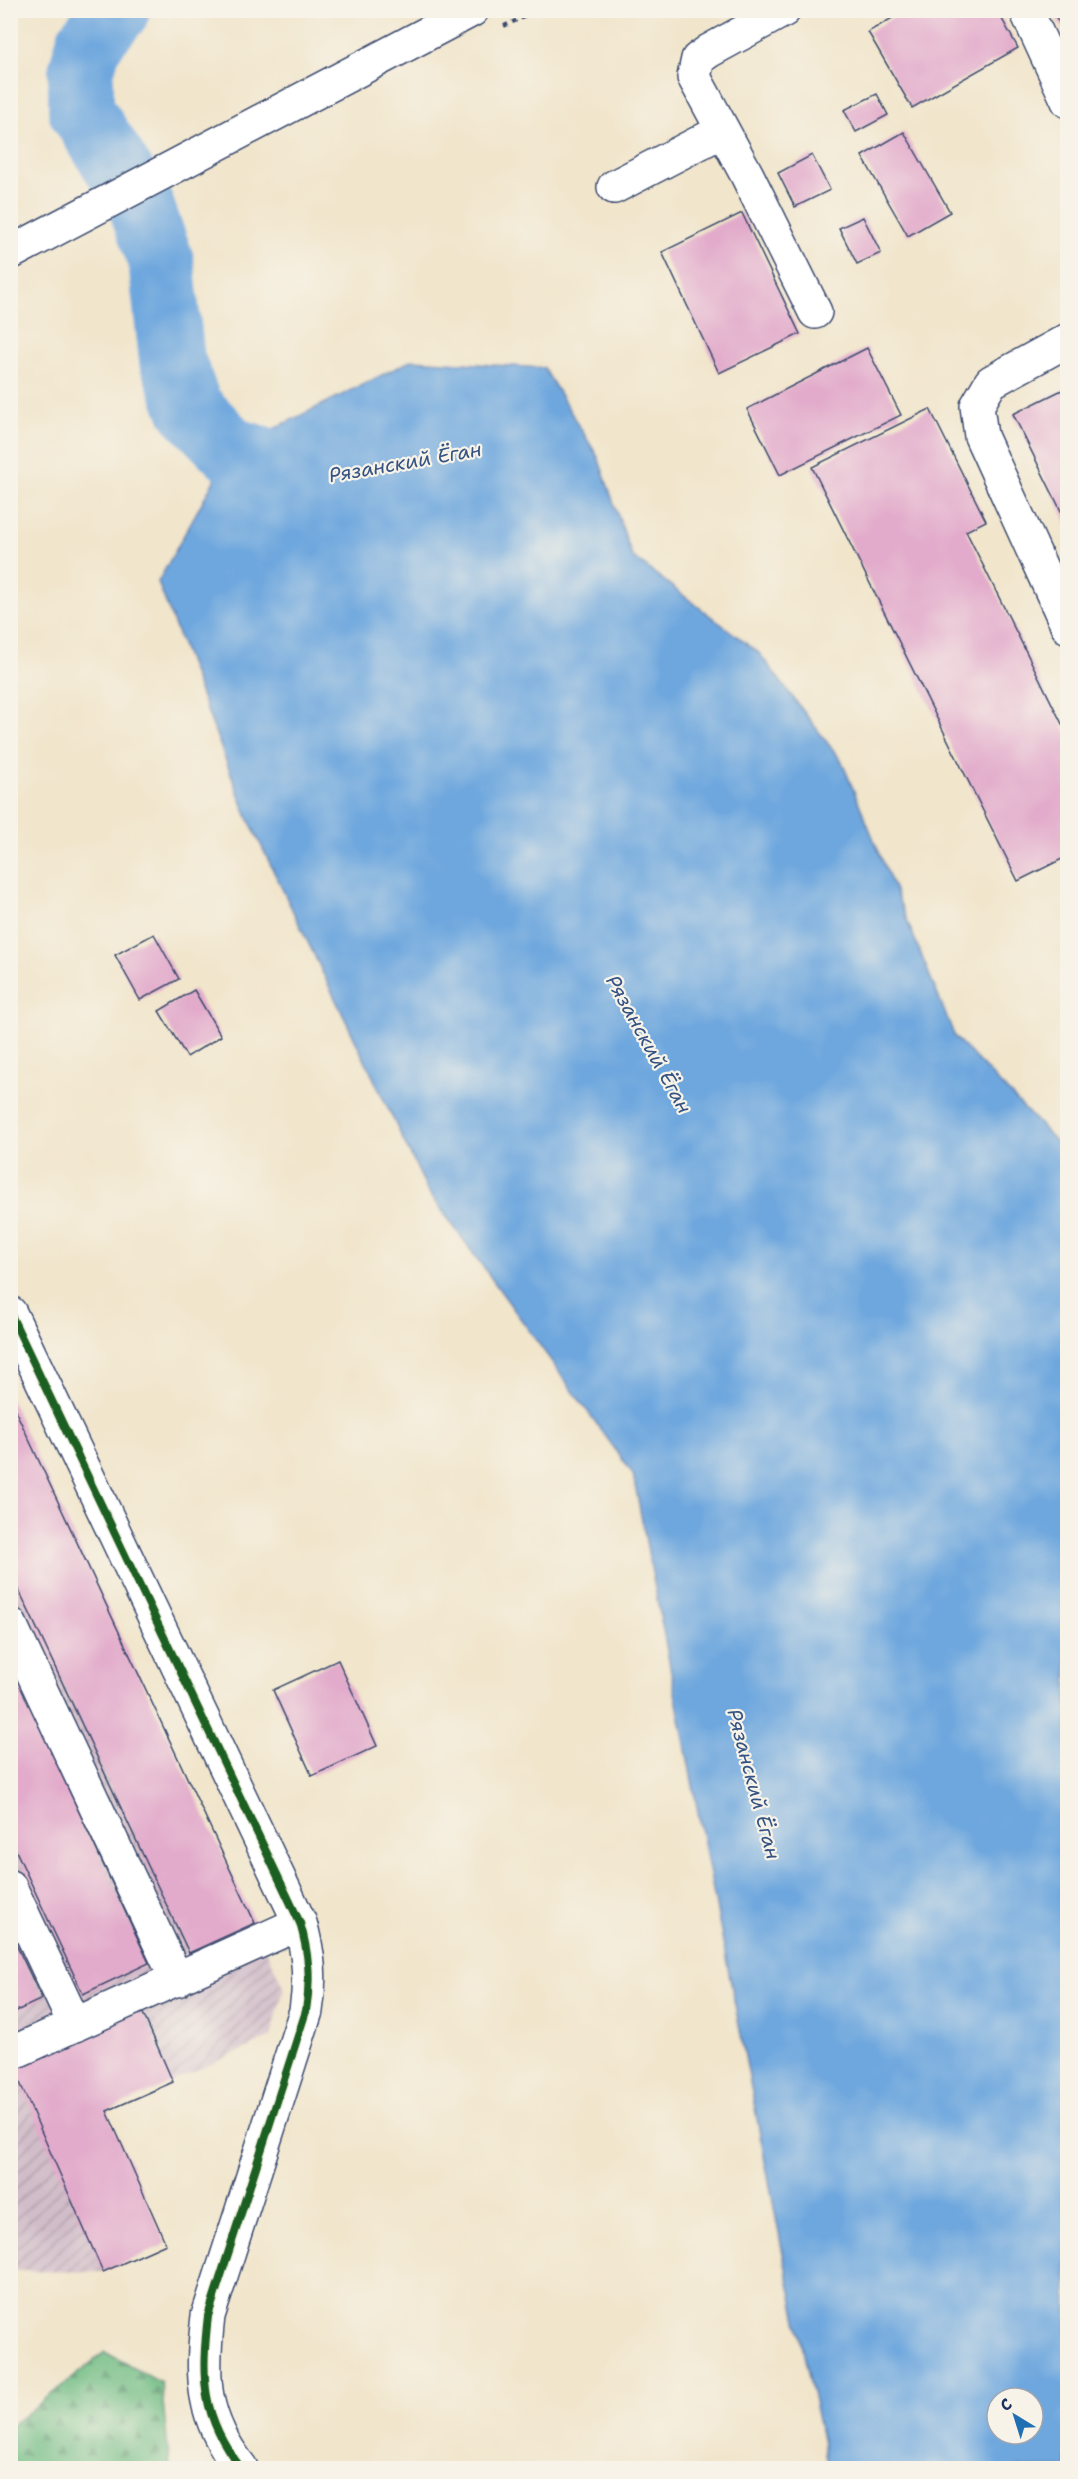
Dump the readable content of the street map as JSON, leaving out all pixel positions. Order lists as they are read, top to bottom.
{
  "water": ["Рязанский Ёган"],
  "north": "top left"
}
